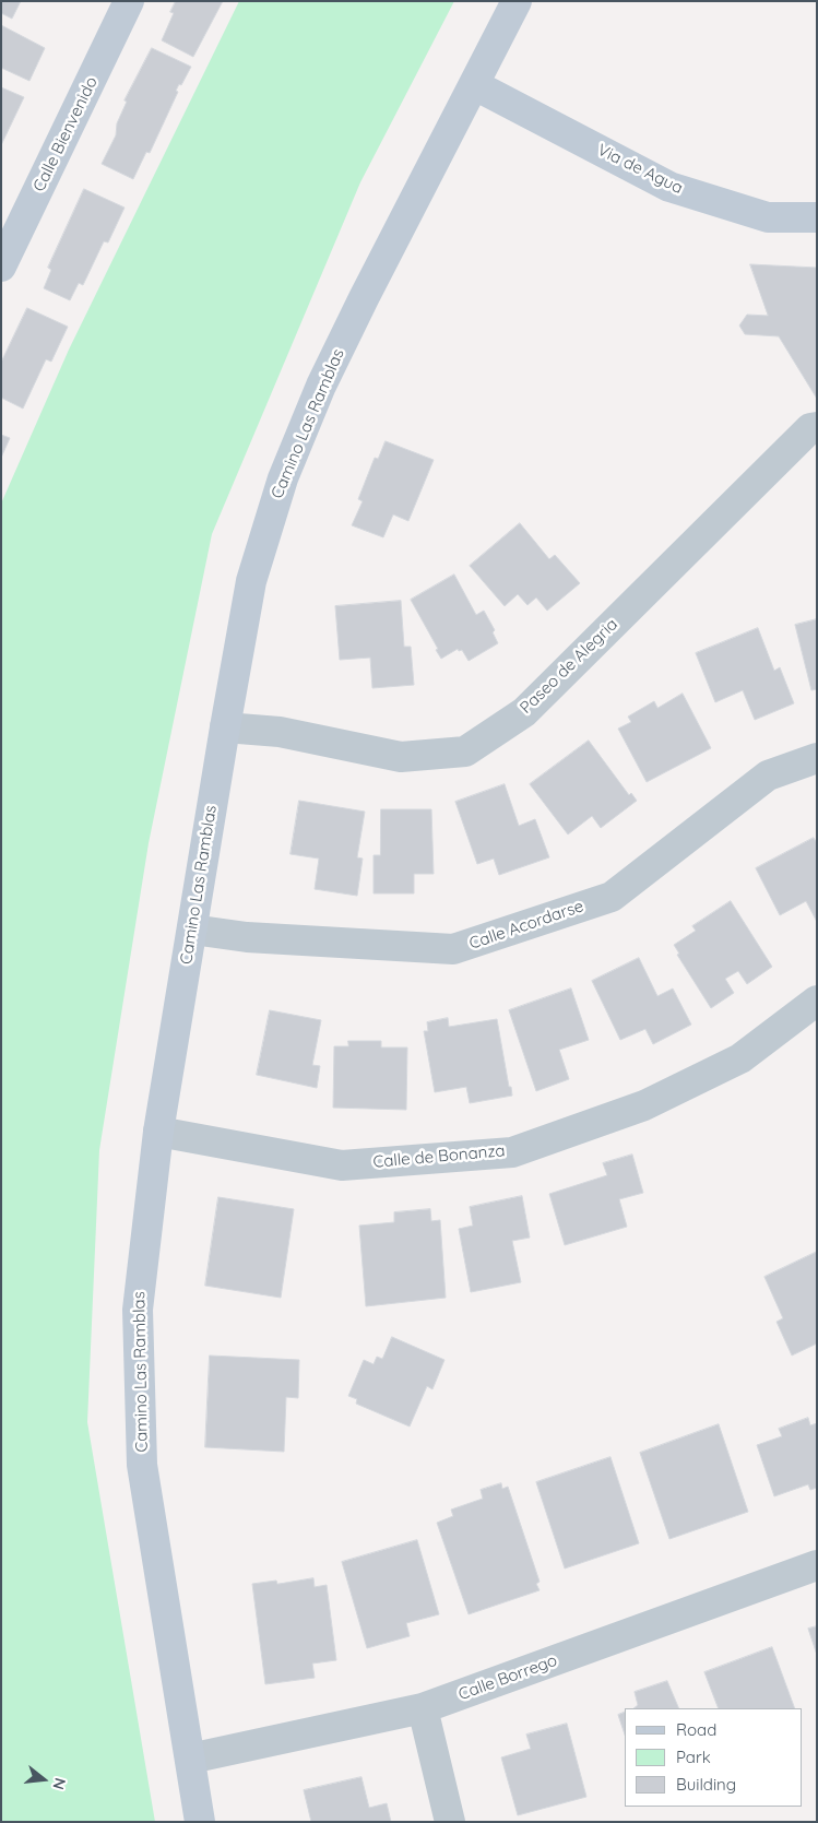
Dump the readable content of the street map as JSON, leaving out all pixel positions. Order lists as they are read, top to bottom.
{
  "streets": {
    "main road": ["Calle Bienvenido", "Via de Agua", "Camino Las Ramblas"],
    "street": [
      "Paseo de Alegria",
      "Calle Acordarse",
      "Calle de Bonanza",
      "Calle Borrego"
    ]
  },
  "crossings": [
    ["Via de Agua", "Camino Las Ramblas"],
    ["Camino Las Ramblas", "Paseo de Alegria"],
    ["Camino Las Ramblas", "Calle Acordarse"],
    ["Camino Las Ramblas", "Calle de Bonanza"],
    ["Camino Las Ramblas", "Calle Borrego"]
  ],
  "legend": ["Road", "Park", "Building"],
  "north": "right"
}
